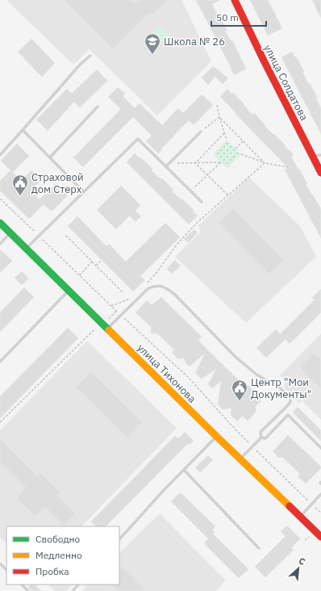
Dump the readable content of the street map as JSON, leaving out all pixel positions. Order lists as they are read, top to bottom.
{
  "streets": {
    "main road": ["улица Солдатова", "улица Тихонова"]
  },
  "places": {
    "school or university": ["Школа № 26"],
    "public building": ["Страховой дом Стерх", "Центр \"Мои Документы\""]
  },
  "legend": ["Свободно", "Медленно", "Пробка"],
  "scale_bar": "50 m",
  "north": "top right"
}
